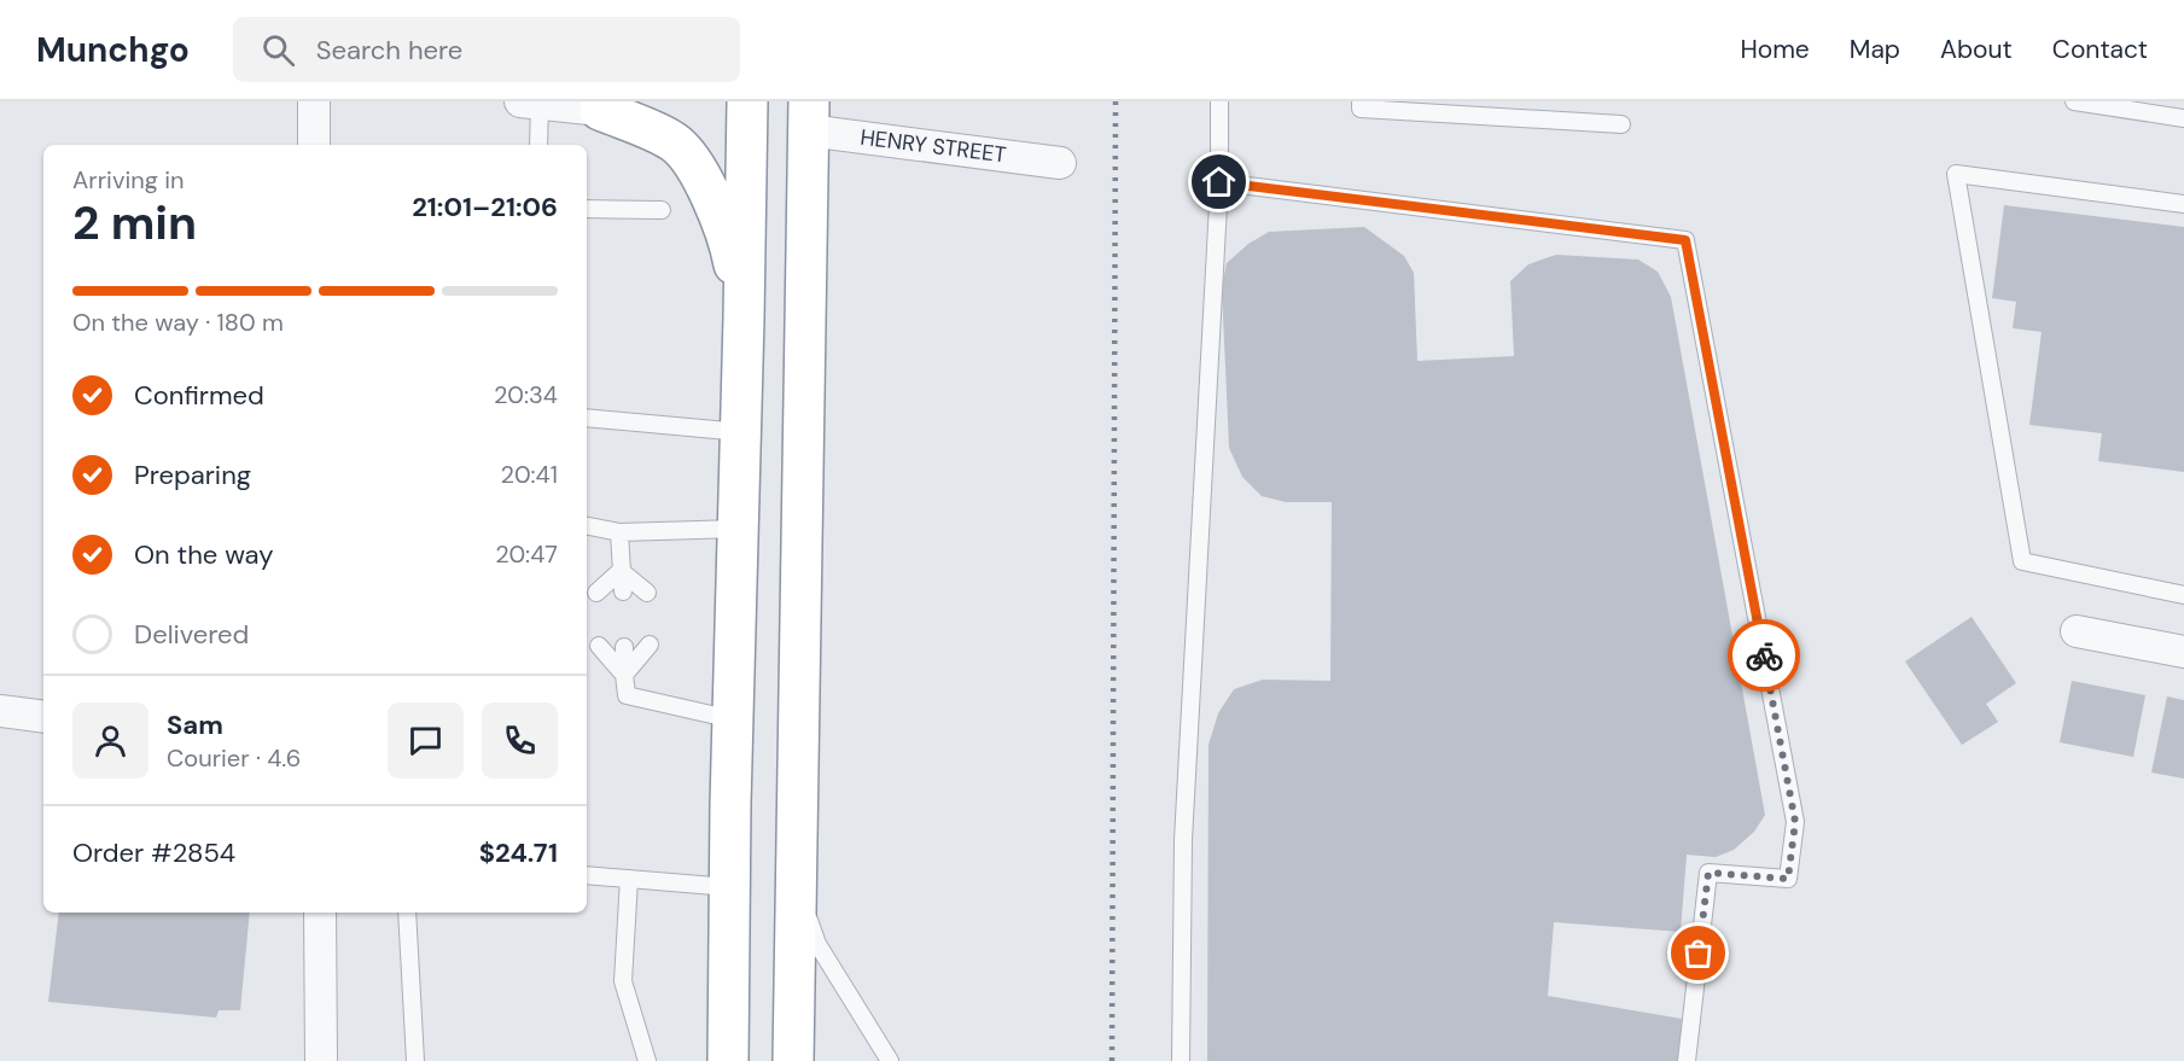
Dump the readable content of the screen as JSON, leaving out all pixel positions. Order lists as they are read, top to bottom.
{
  "streets": {
    "street": ["HENRY STREET"]
  },
  "page": {
    "header": "Munchgo",
    "search": "Search here",
    "nav": [
      "Home",
      "Map",
      "About",
      "Contact"
    ],
    "heading": ["2 min", "Arriving in", "21:01–21:06"],
    "panel": [
      "Sam",
      "Courier · 4.6",
      "Order #2854",
      "$24.71"
    ],
    "bar": "On the way · 180 m",
    "list": [
      ["Confirmed", "20:34"],
      ["Preparing", "20:41"],
      ["On the way", "20:47"],
      "Delivered"
    ]
  }
}
